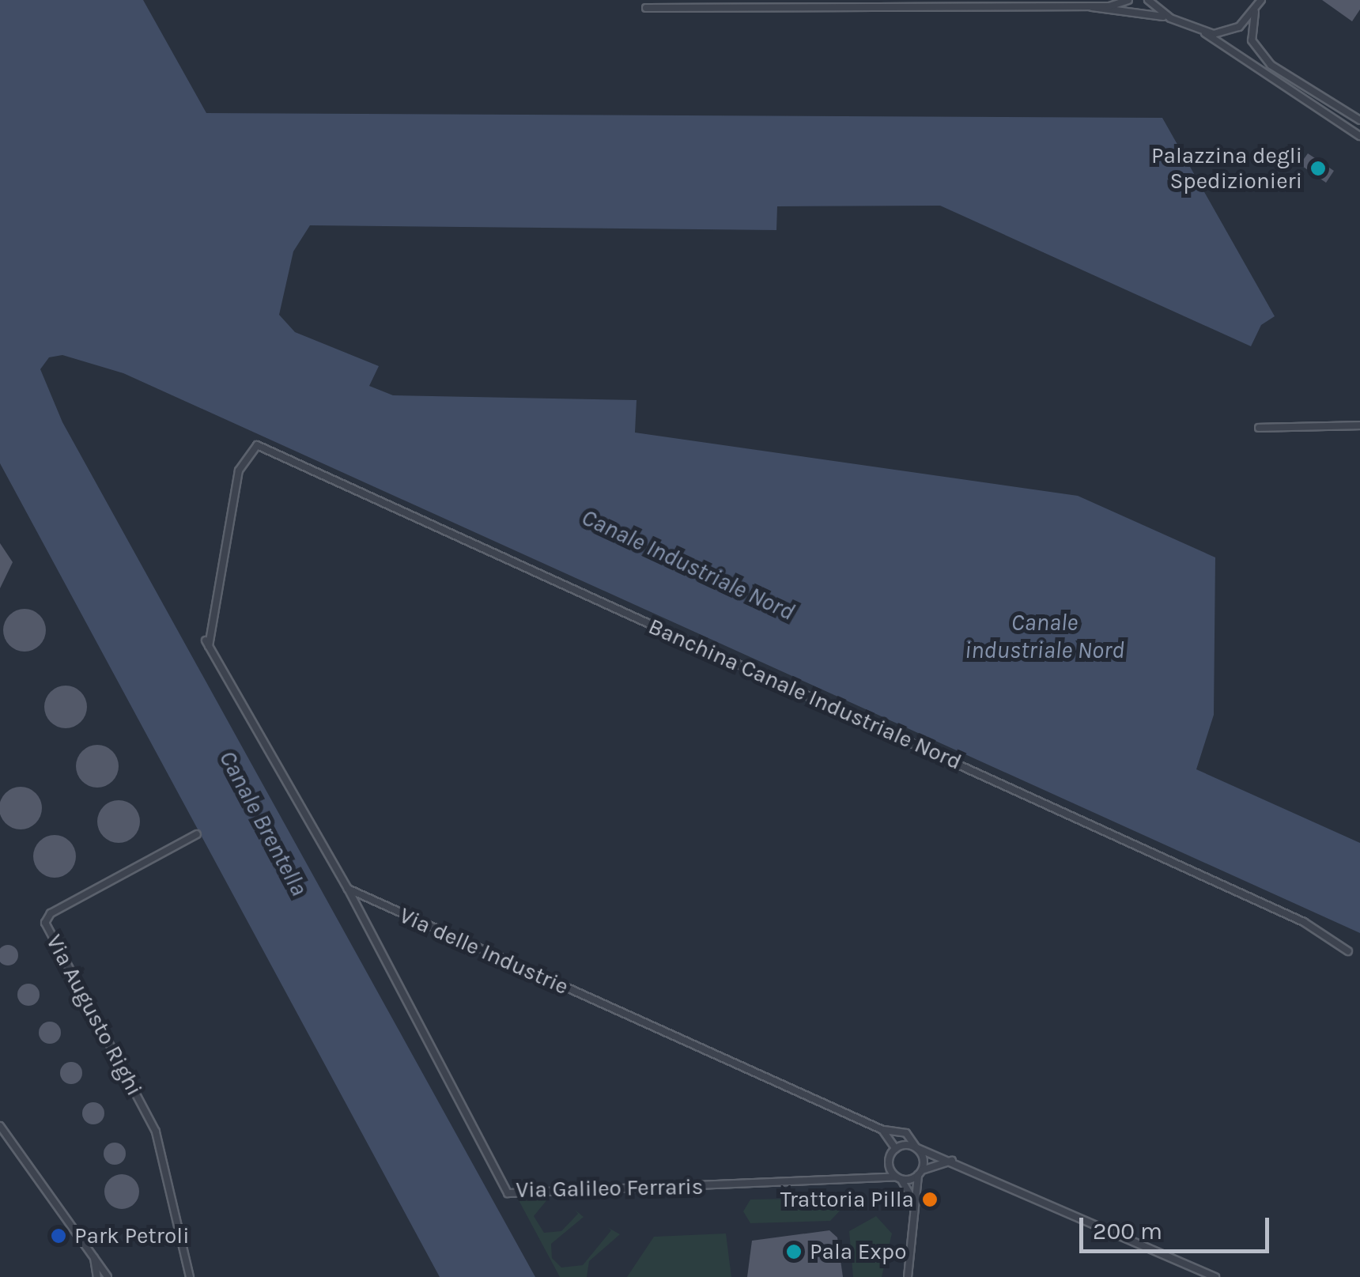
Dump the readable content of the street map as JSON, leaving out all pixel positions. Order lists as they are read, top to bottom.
{
  "streets": {
    "street": [
      "Banchina Canale Industriale Nord",
      "Via delle Industrie",
      "Via Augusto Righi",
      "Via Galileo Ferraris"
    ]
  },
  "crossings": [
    ["Banchina Canale Industriale Nord", "Via delle Industrie"],
    ["Banchina Canale Industriale Nord", "Via Galileo Ferraris"],
    ["Via delle Industrie", "Via Galileo Ferraris"]
  ],
  "water": ["Canale Industriale Nord", "Canale industriale Nord", "Canale Brentella"],
  "places": [
    "Palazzina degli Spedizionieri",
    "Trattoria Pilla",
    "Park Petroli",
    "Pala Expo"
  ],
  "scale_bar": "200 m"
}
